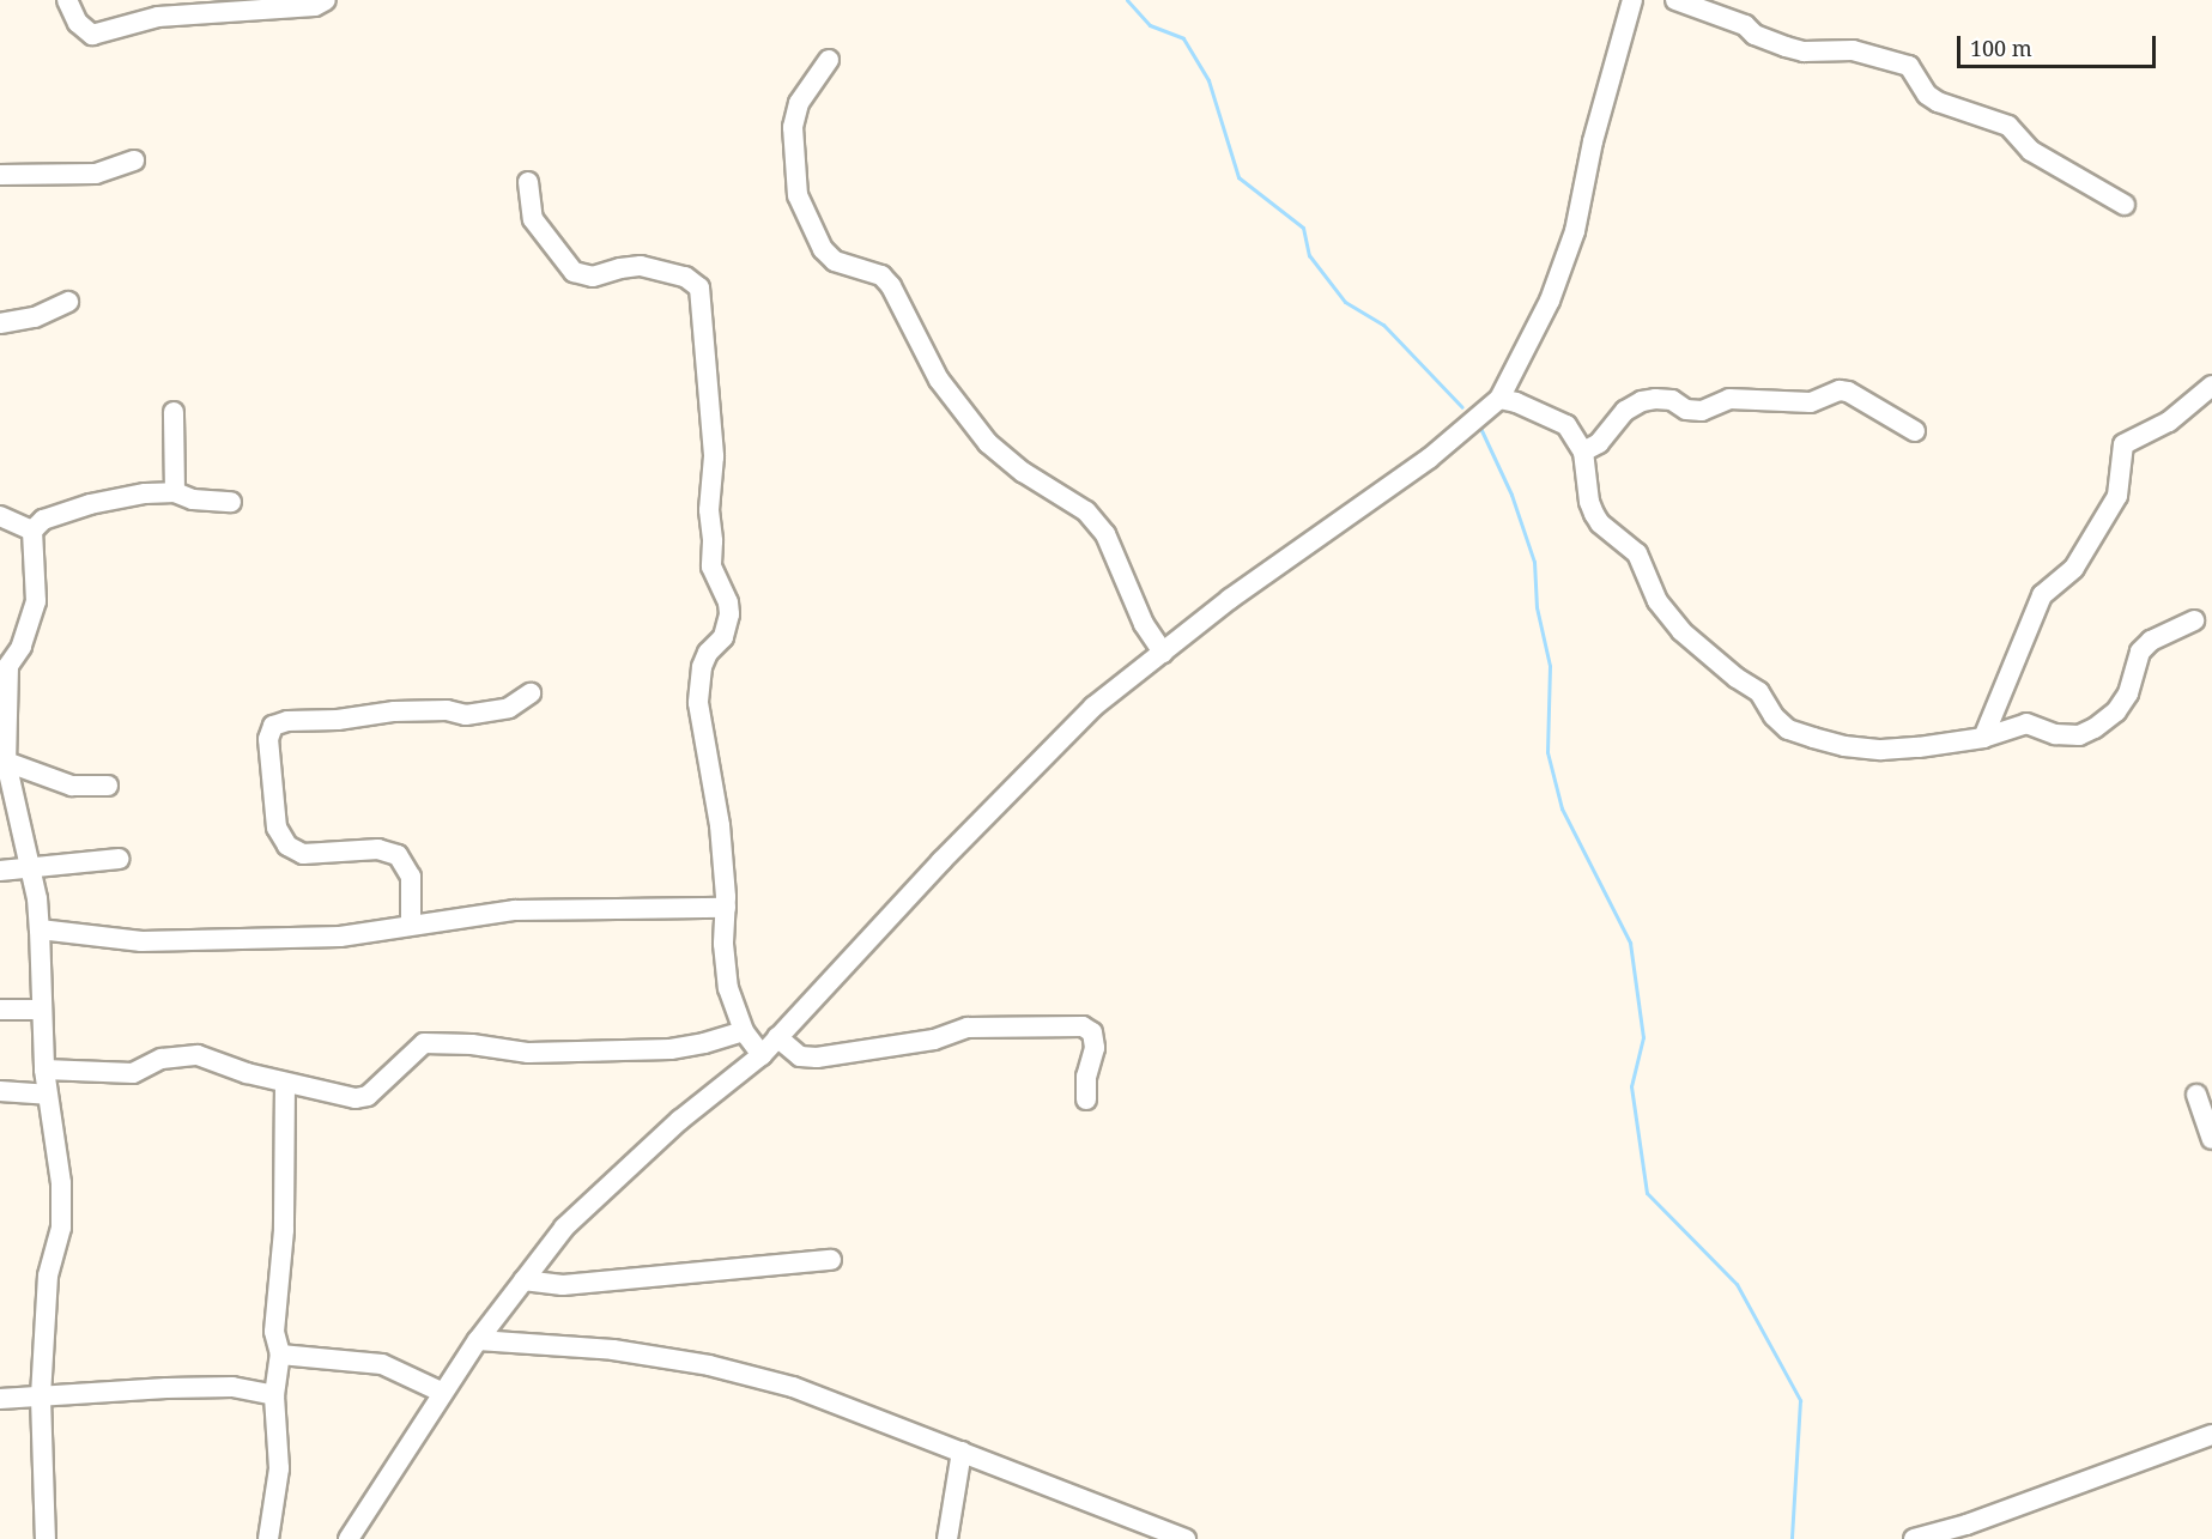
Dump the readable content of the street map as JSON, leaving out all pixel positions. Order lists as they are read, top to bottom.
{
  "scale_bar": "100 m"
}
